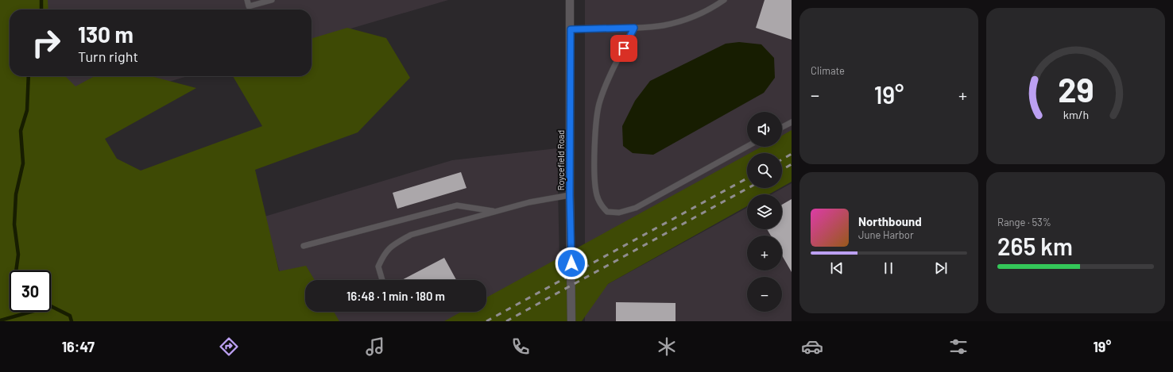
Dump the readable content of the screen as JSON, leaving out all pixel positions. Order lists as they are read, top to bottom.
{
  "streets": {
    "street": ["Roycefield Road"]
  },
  "page": {
    "tile": [
      "Climate",
      ["Range · 53%", "265 km"]
    ],
    "turn": ["130 m", "Turn right"],
    "heat": ["−", "19°", "+"],
    "map_buttons": ["+", "−"],
    "song": ["Northbound", "June Harbor"],
    "limit": "30",
    "trip": "16:48 · 1 min · 180 m",
    "tabs": ["16:47", "19°"],
    "gauge": ["29", "km/h"]
  }
}
